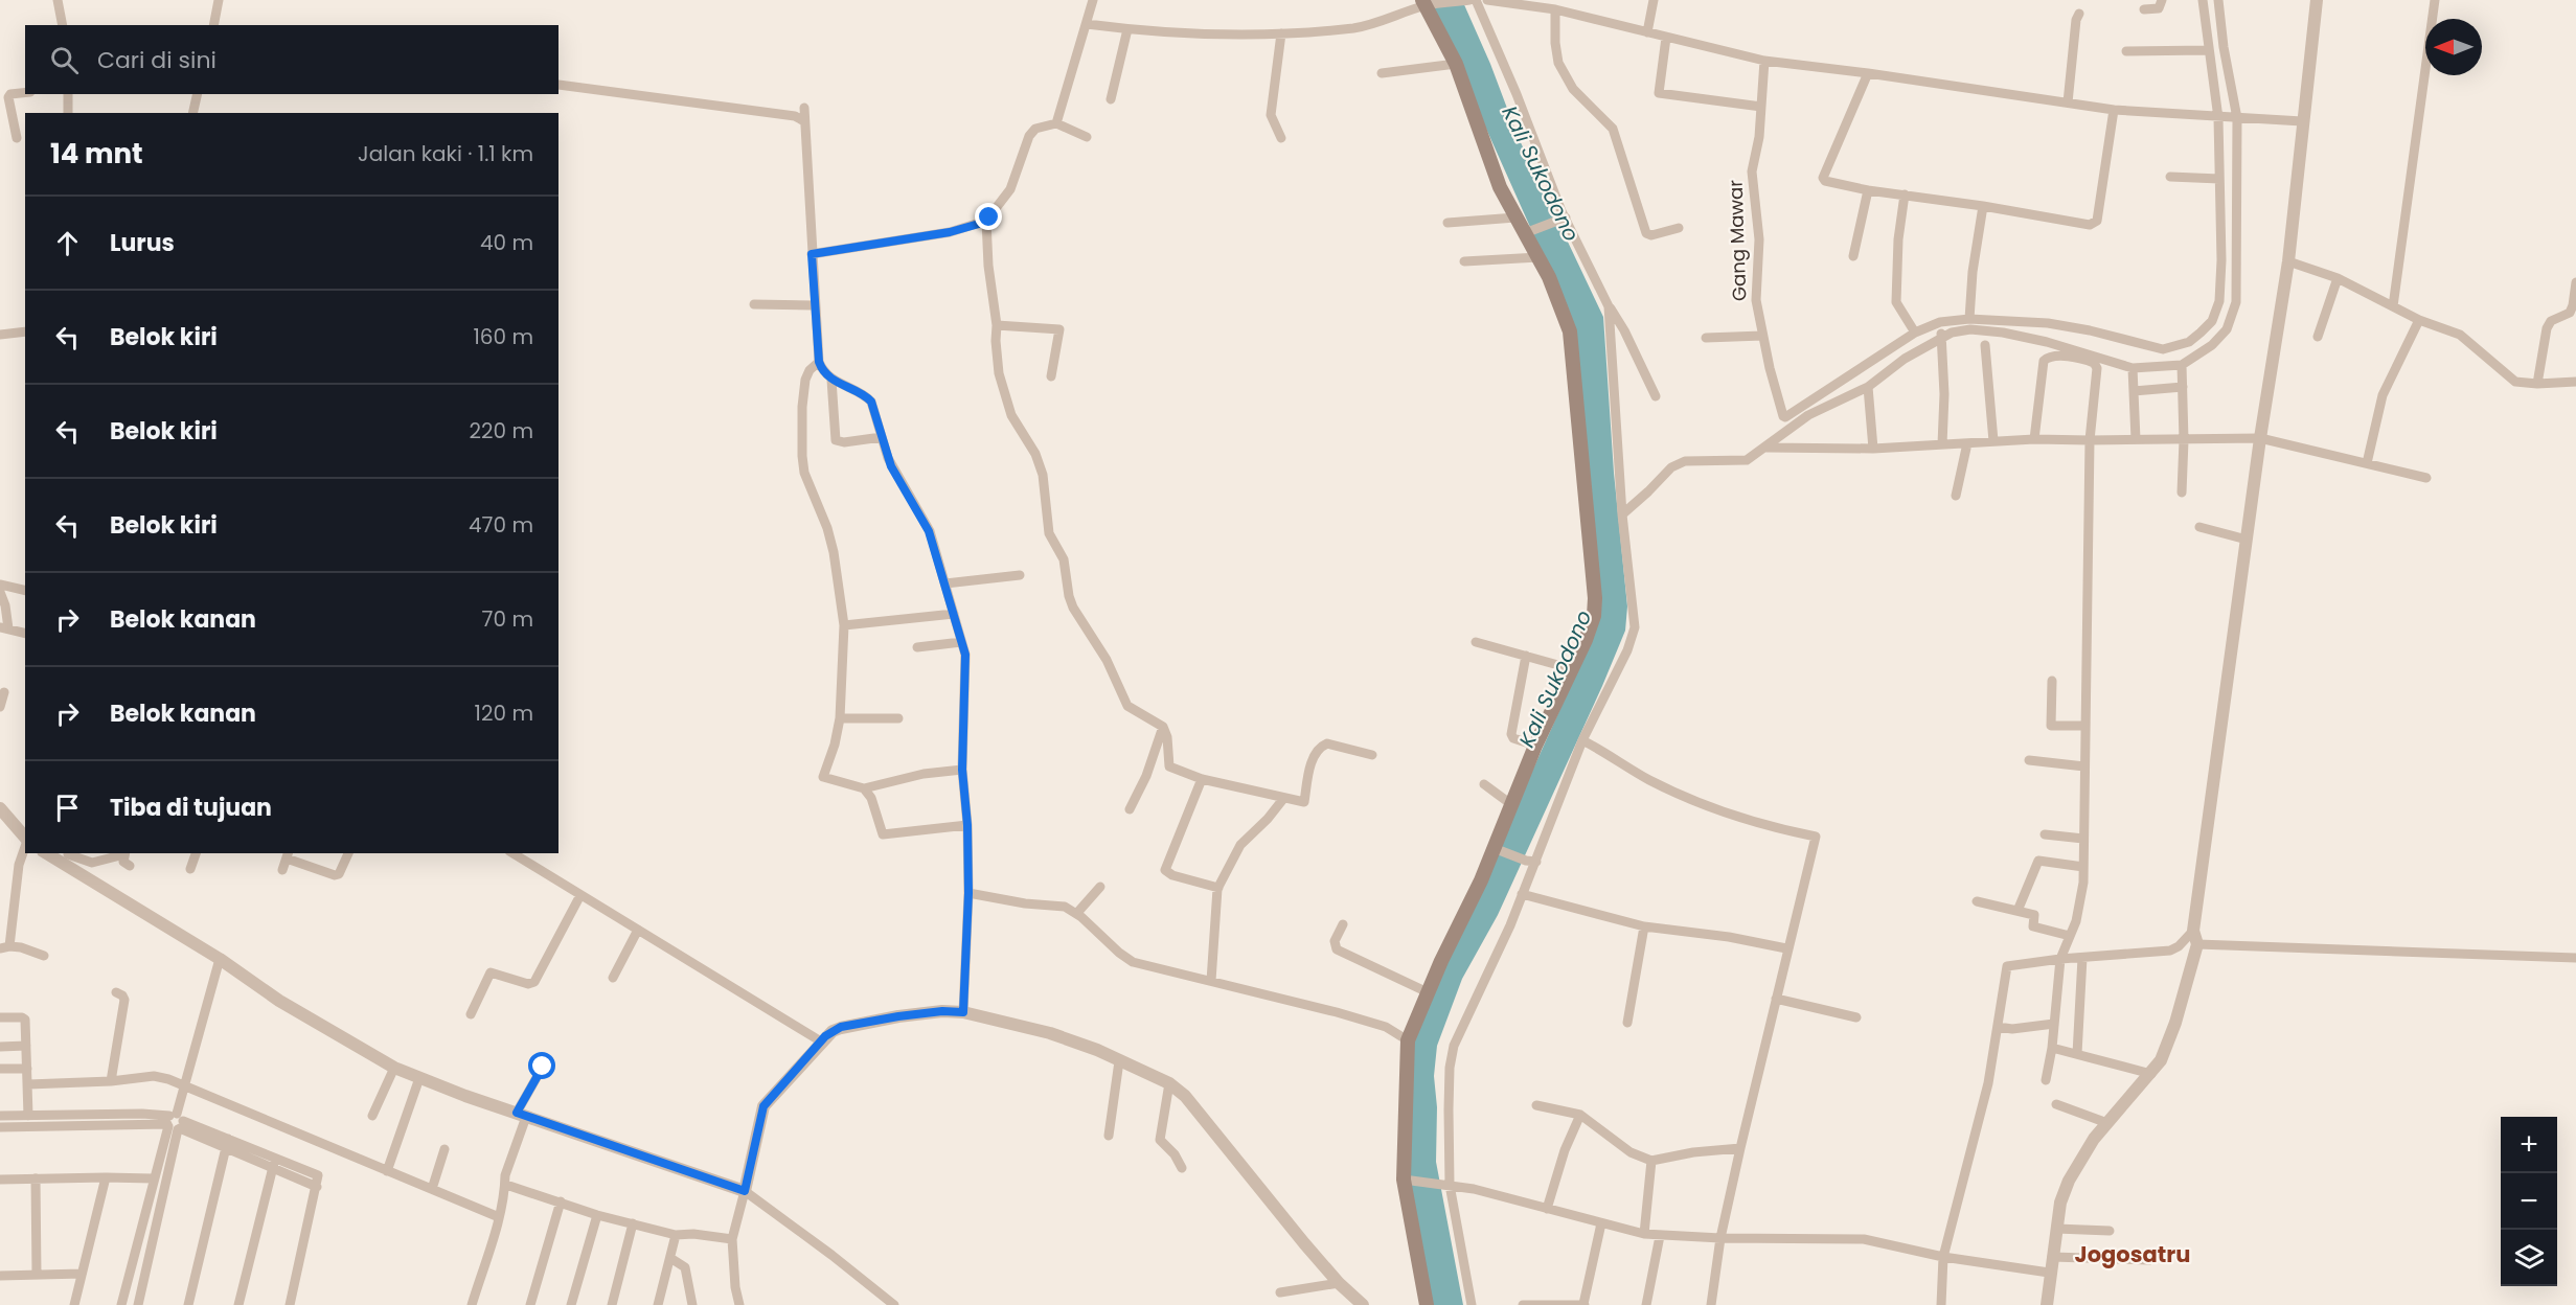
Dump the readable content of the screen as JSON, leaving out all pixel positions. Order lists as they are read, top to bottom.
{
  "streets": {
    "street": ["Gang Mawar"]
  },
  "districts": ["Jogosatru"],
  "water": ["Kali Sukodono"],
  "north": "left",
  "page": {
    "search": "Cari di sini",
    "heading": ["14 mnt", "Jalan kaki · 1.1 km"],
    "list": [
      ["Lurus", "40 m"],
      ["Belok kiri", "160 m"],
      ["Belok kiri", "220 m"],
      ["Belok kiri", "470 m"],
      ["Belok kanan", "70 m"],
      ["Belok kanan", "120 m"],
      "Tiba di tujuan"
    ],
    "map_buttons": ["+", "−"]
  }
}
